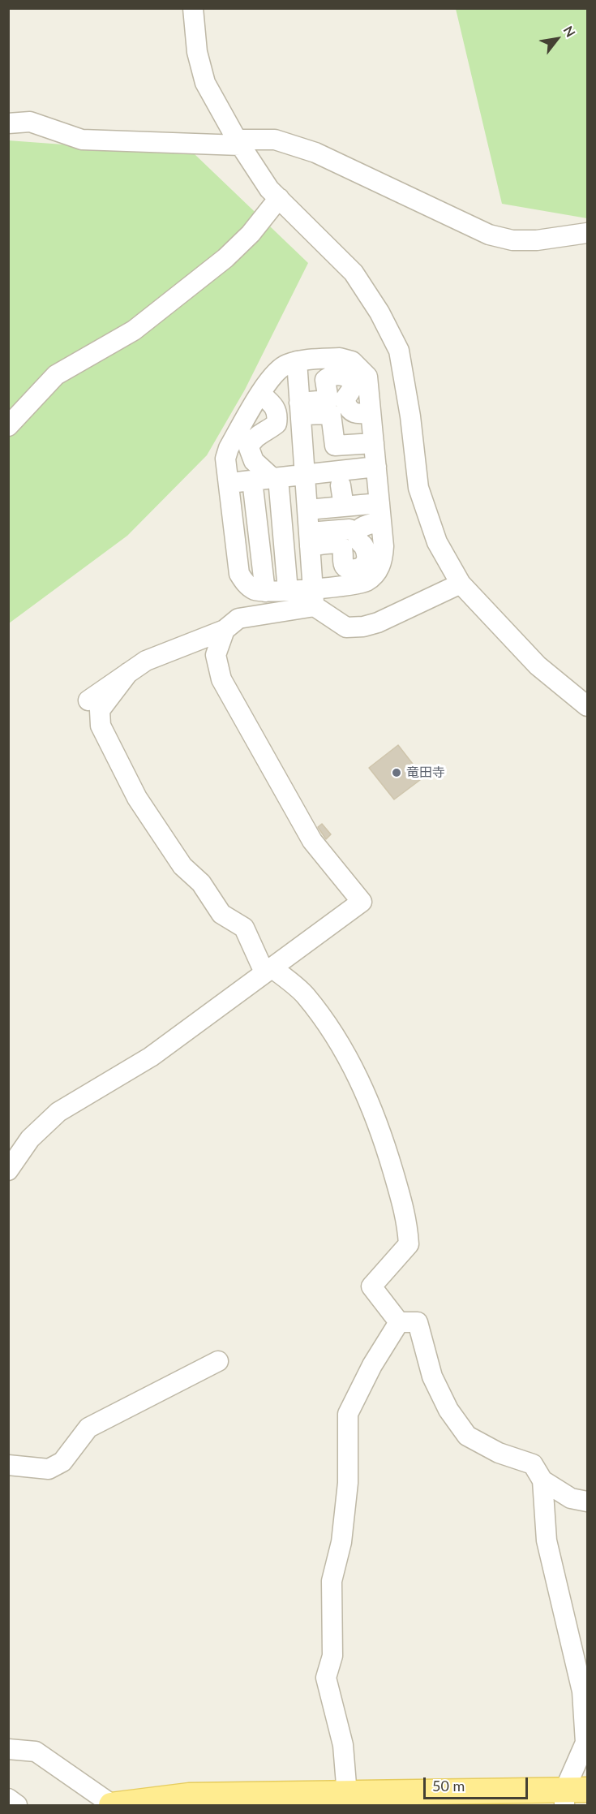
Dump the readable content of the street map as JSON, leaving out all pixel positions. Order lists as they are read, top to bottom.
{
  "places": ["竜田寺"],
  "scale_bar": "50 m",
  "north": "top right"
}
